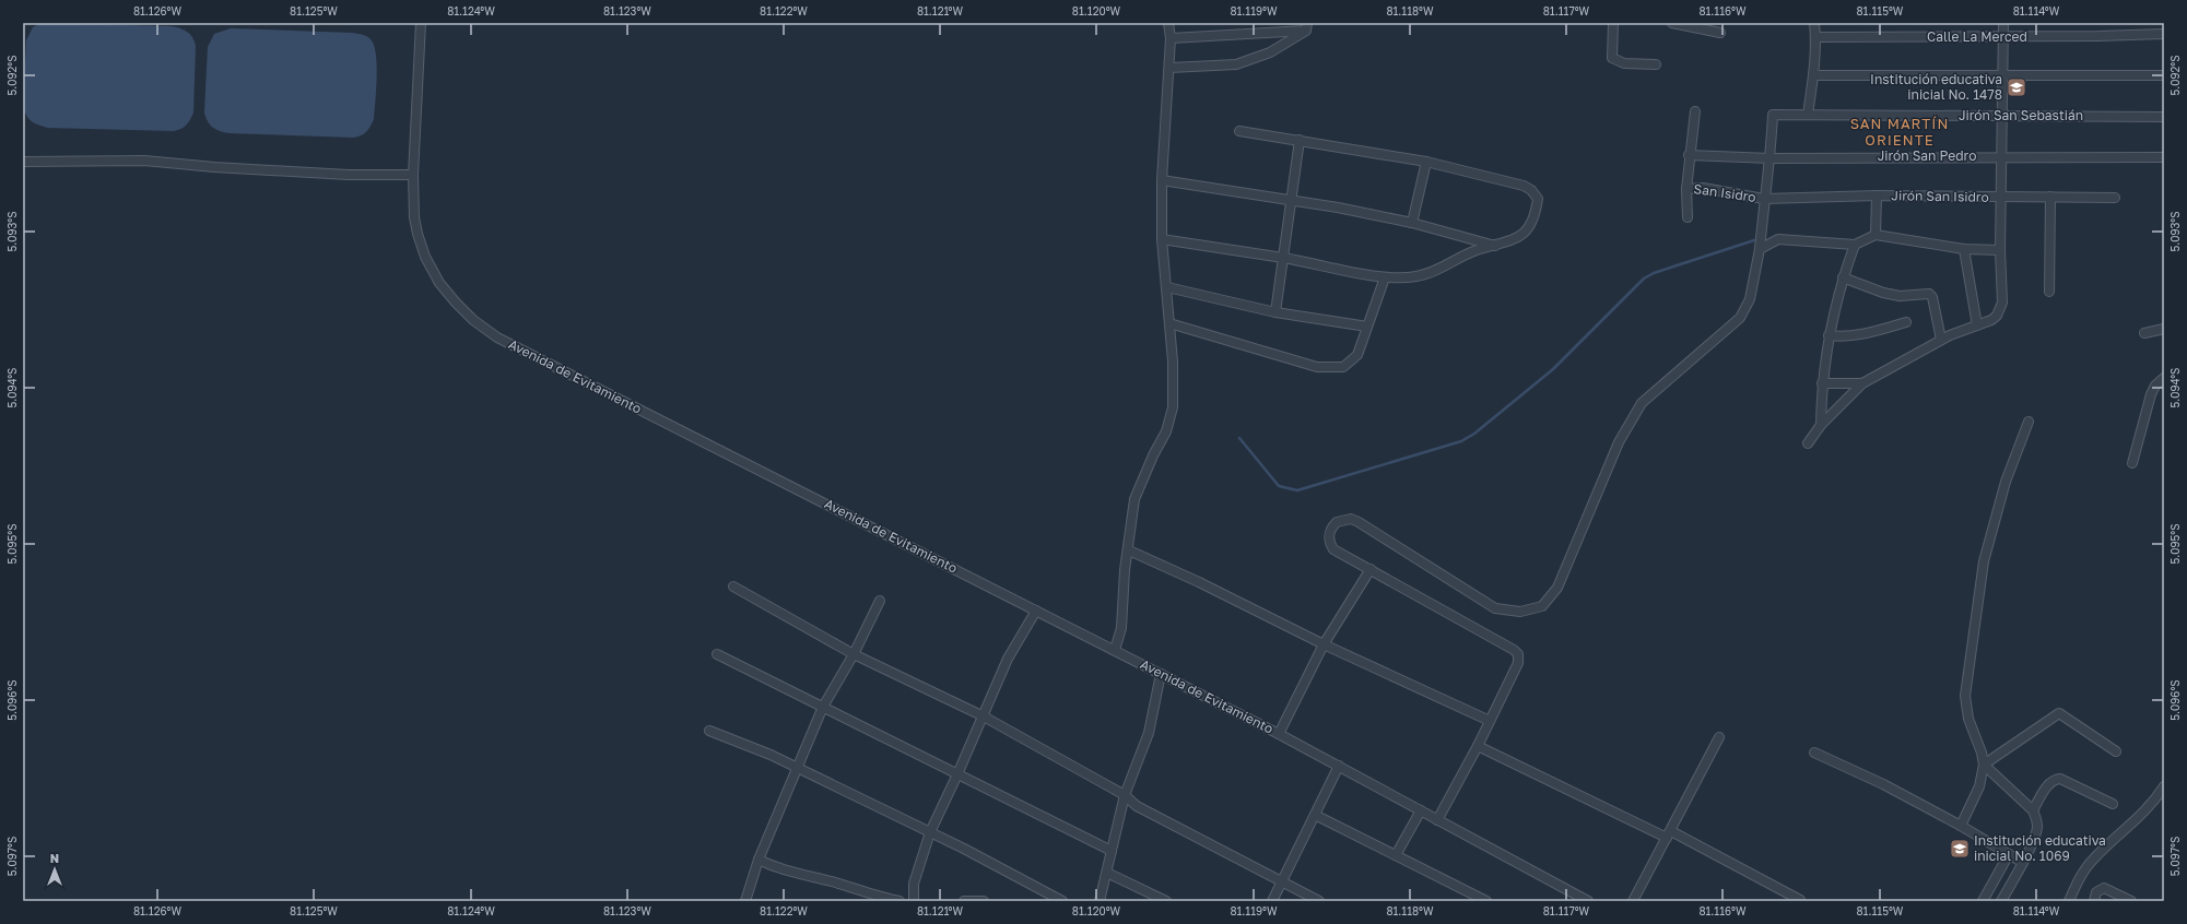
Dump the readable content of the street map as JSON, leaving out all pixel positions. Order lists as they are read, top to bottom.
{
  "streets": {
    "street": [
      "Calle La Merced",
      "Jirón San Sebastián",
      "Jirón San Pedro",
      "San Isidro",
      "Jirón San Isidro",
      "Avenida de Evitamiento"
    ]
  },
  "crossings": [
    ["Jirón San Sebastián", "Jirón San Pedro"],
    ["San Isidro", "Jirón San Isidro"]
  ],
  "districts": ["SAN MARTÍN ORIENTE"],
  "places": {
    "school or university": ["Institución educativa inicial No. 1478", "Institución educativa inicial No. 1069"]
  },
  "north": "top",
  "coordinates": [
    "81.126°W",
    "81.125°W",
    "81.124°W",
    "81.123°W",
    "81.122°W",
    "81.121°W",
    "81.120°W",
    "81.119°W",
    "81.118°W",
    "81.117°W",
    "81.116°W",
    "81.115°W",
    "81.114°W",
    "5.092°S",
    "5.093°S",
    "5.094°S",
    "5.095°S",
    "5.096°S",
    "5.097°S"
  ]
}
